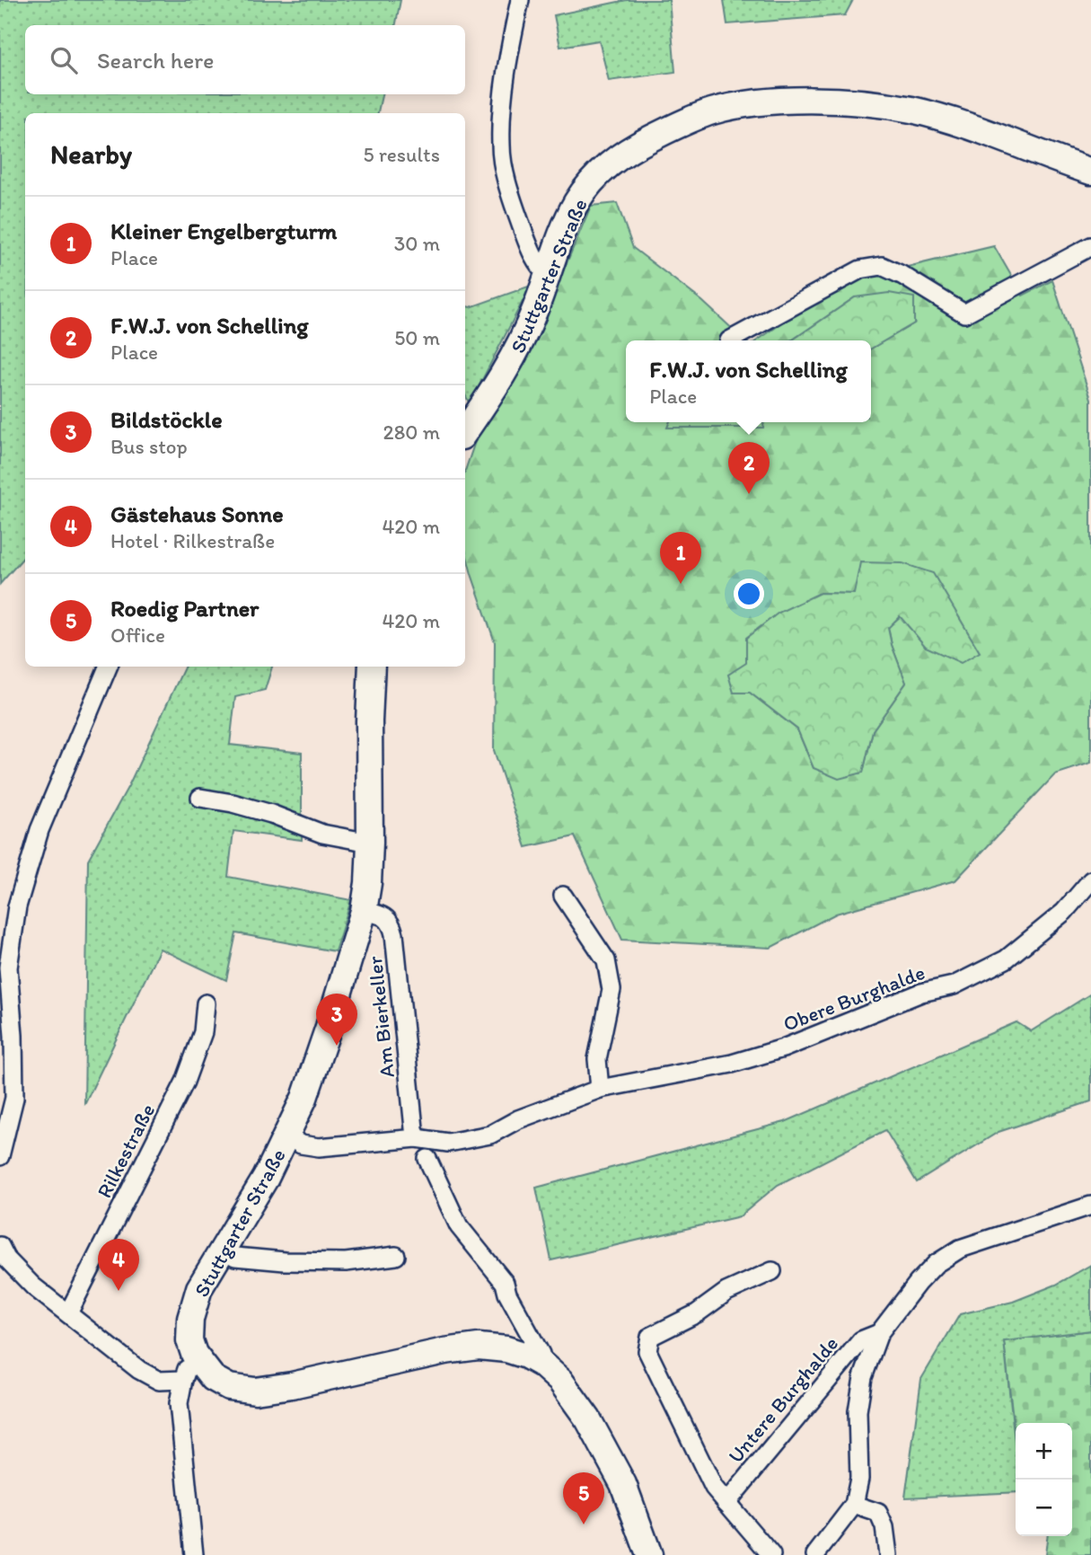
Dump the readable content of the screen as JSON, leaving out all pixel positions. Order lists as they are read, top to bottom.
{
  "streets": {
    "main road": ["Stuttgarter Straße"],
    "street": [
      "Obere Burghalde",
      "Am Bierkeller",
      "Rilkestraße",
      "Untere Burghalde"
    ]
  },
  "crossings": [
    ["Stuttgarter Straße", "Obere Burghalde"],
    ["Stuttgarter Straße", "Am Bierkeller"],
    ["Obere Burghalde", "Am Bierkeller"]
  ],
  "page": {
    "search": "Search here",
    "heading": ["Nearby", "5 results"],
    "list": [
      {
        "mark": "1",
        "name": "Kleiner Engelbergturm",
        "note": "Place",
        "value": "30 m"
      },
      {
        "mark": "2",
        "name": "F.W.J. von Schelling",
        "note": "Place",
        "value": "50 m"
      },
      {
        "mark": "3",
        "name": "Bildstöckle",
        "note": "Bus stop",
        "value": "280 m"
      },
      {
        "mark": "4",
        "name": "Gästehaus Sonne",
        "note": "Hotel · Rilkestraße",
        "value": "420 m"
      },
      {
        "mark": "5",
        "name": "Roedig Partner",
        "note": "Office",
        "value": "420 m"
      }
    ],
    "popup": ["F.W.J. von Schelling", "Place"],
    "pins": [
      "2",
      "1",
      "3",
      "4",
      "5"
    ],
    "map_buttons": ["+", "−"]
  }
}
